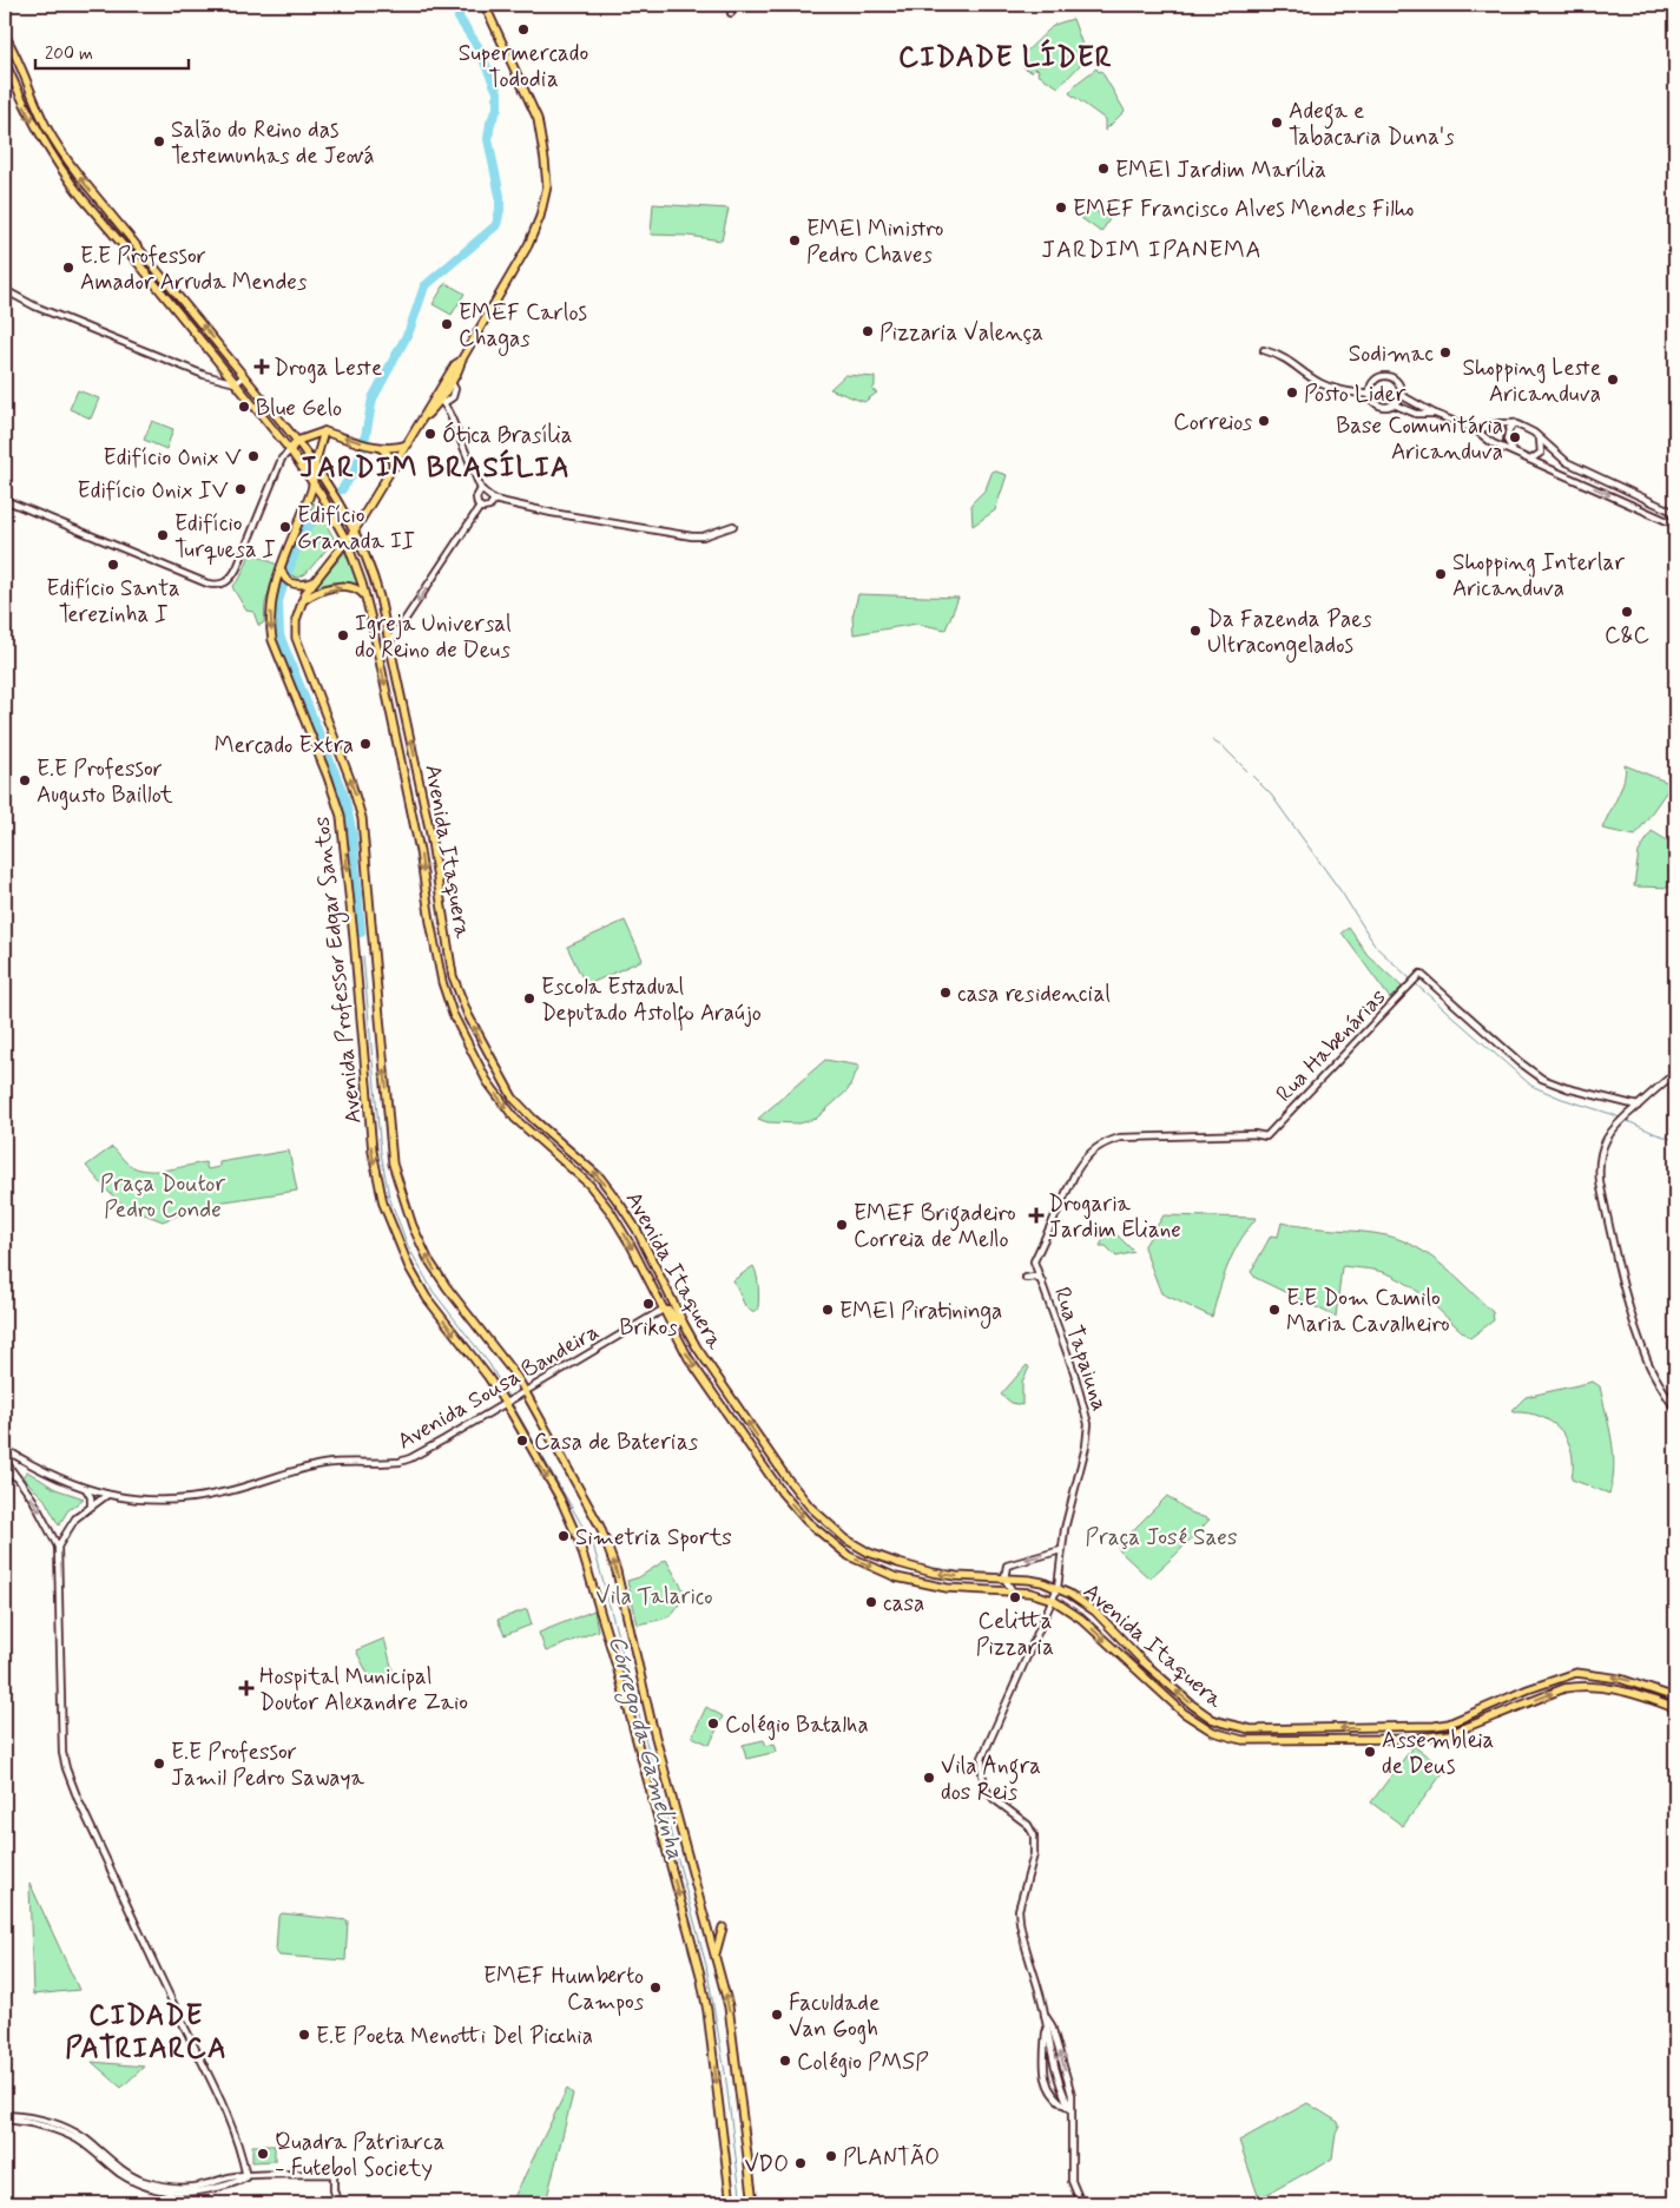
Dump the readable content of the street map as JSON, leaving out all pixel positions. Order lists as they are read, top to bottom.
{
  "streets": {
    "main road": ["Avenida Itaquera", "Avenida Professor Edgar Santos"],
    "street": ["Rua Habenárias", "Rua Tapaiuna", "Avenida Sousa Bandeira"]
  },
  "crossings": [
    ["Avenida Itaquera", "Avenida Professor Edgar Santos"],
    ["Avenida Itaquera", "Rua Tapaiuna"],
    ["Avenida Itaquera", "Avenida Sousa Bandeira"],
    ["Avenida Professor Edgar Santos", "Avenida Sousa Bandeira"],
    ["Rua Habenárias", "Rua Tapaiuna"]
  ],
  "districts": [
    "CIDADE LÍDER",
    "JARDIM IPANEMA",
    "JARDIM BRASÍLIA",
    "CIDADE PATRIARCA"
  ],
  "water": ["Córrego da Gamelinha"],
  "parks": ["Praça Doutor Pedro Conde", "Praça José Saes", "Vila Talarico"],
  "places": {
    "other": [
      "Supermercado Tododia",
      "Adega e Tabacaria Duna's",
      "Salão do Reino das Testemunhas de Jeová",
      "EMEI Jardim Marília",
      "EMEF Francisco Alves Mendes Filho",
      "EMEI Ministro Pedro Chaves",
      "E.E Professor Amador Arruda Mendes",
      "EMEF Carlos Chagas",
      "Pizzaria Valença",
      "Sodimac",
      "Shopping Leste Aricanduva",
      "Posto Lider",
      "Blue Gelo",
      "Correios",
      "Ótica Brasília",
      "Base Comunitária Aricanduva",
      "Edifício Onix V",
      "Edifício Onix IV",
      "Edifício Granada II",
      "Edifício Turquesa I",
      "Edifício Santa Terezinha I",
      "Shopping Interlar Aricanduva",
      "C&C",
      "Da Fazenda Paes Ultracongelados",
      "Igreja Universal do Reino de Deus",
      "Mercado Extra",
      "E.E Professor Augusto Baillot",
      "casa residencial",
      "Escola Estadual Deputado Astolfo Araújo",
      "EMEF Brigadeiro Correia de Mello",
      "Brikos",
      "EMEI Piratininga",
      "E.E Dom Camilo Maria Cavalheiro",
      "Casa de Baterias",
      "Simetria Sports",
      "Celitta Pizzaria",
      "casa",
      "Colégio Batalha",
      "Assembleia de Deus",
      "E.E Professor Jamil Pedro Sawaya",
      "Vila Angra dos Reis",
      "EMEF Humberto Campos",
      "Faculdade Van Gogh",
      "E.E Poeta Menotti Del Picchia",
      "Colégio PMSP",
      "Quadra Patriarca - Futebol Society",
      "PLANTÃO",
      "VDO"
    ],
    "health": ["Droga Leste", "Drogaria Jardim Eliane", "Hospital Municipal Doutor Alexandre Zaio"]
  },
  "scale_bar": "200 m"
}
